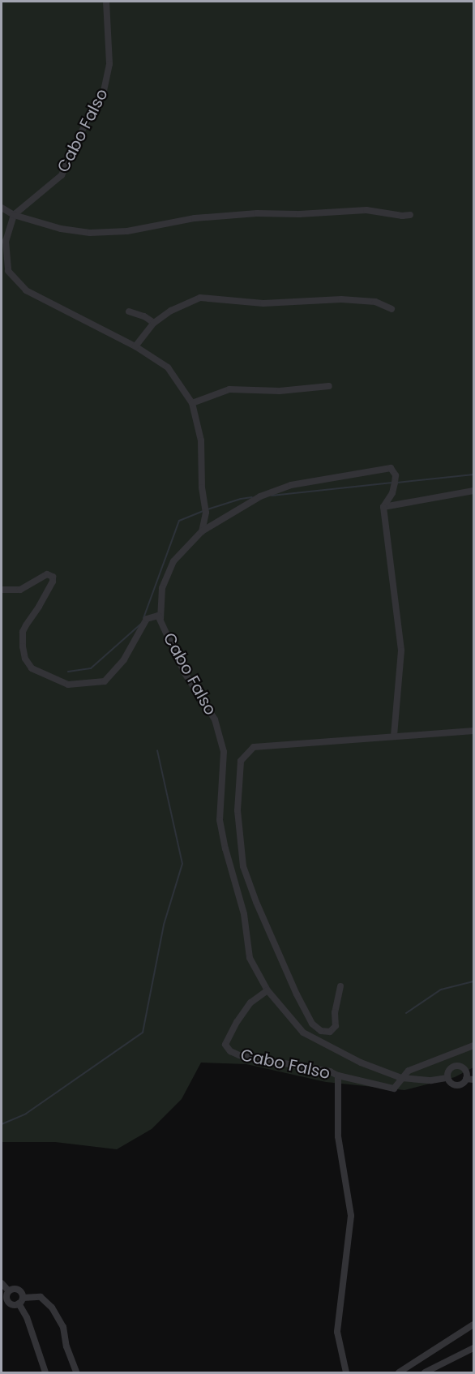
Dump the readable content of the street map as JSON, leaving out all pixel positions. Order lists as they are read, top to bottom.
{
  "streets": {
    "street": ["Cabo Falso"]
  }
}
